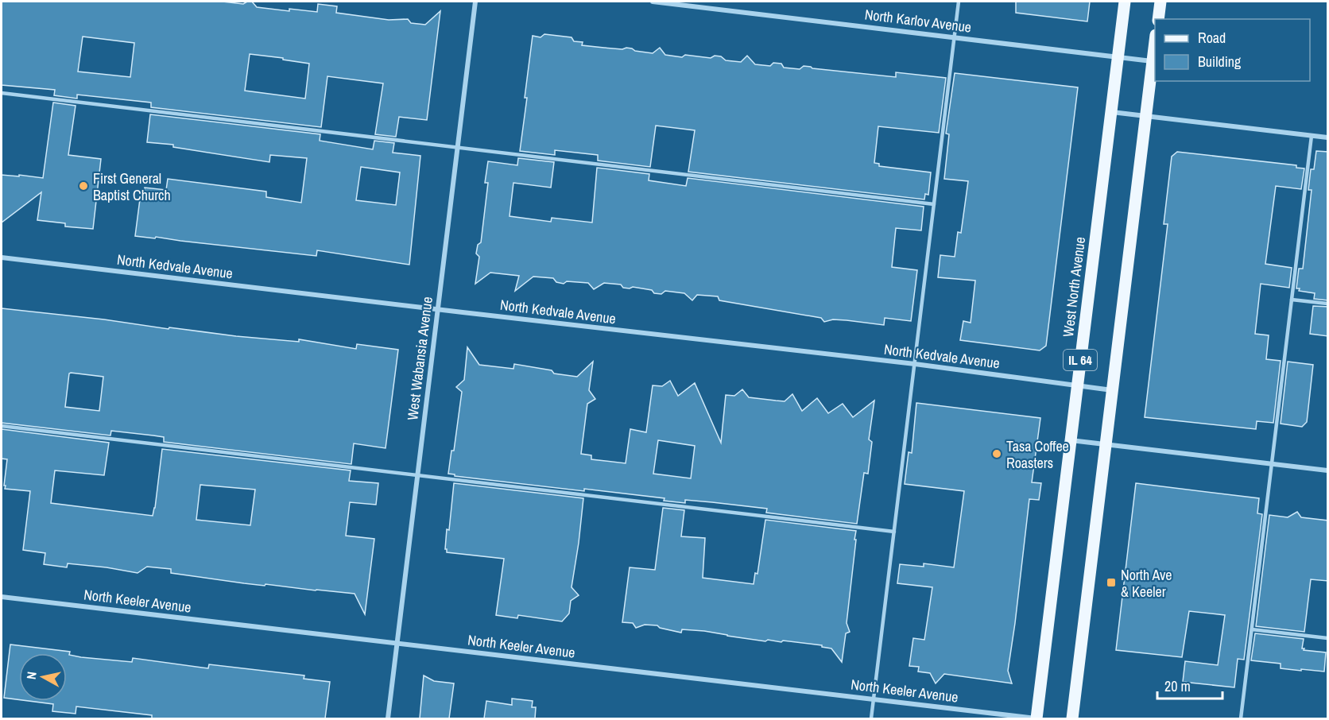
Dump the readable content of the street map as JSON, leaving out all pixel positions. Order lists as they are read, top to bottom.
{
  "streets": {
    "main road": ["West North Avenue", "IL 64"],
    "street": [
      "North Karlov Avenue",
      "North Kedvale Avenue",
      "West Wabansia Avenue",
      "North Keeler Avenue"
    ]
  },
  "crossings": [
    ["North Karlov Avenue", "West North Avenue"],
    ["North Karlov Avenue", "IL 64"],
    ["North Kedvale Avenue", "West North Avenue"],
    ["North Kedvale Avenue", "West Wabansia Avenue"],
    ["North Kedvale Avenue", "IL 64"],
    ["West North Avenue", "North Keeler Avenue"],
    ["West Wabansia Avenue", "North Keeler Avenue"]
  ],
  "places": {
    "other": ["First General Baptist Church", "Tasa Coffee Roasters"],
    "transit": ["North Ave & Keeler"]
  },
  "legend": ["Road", "Building"],
  "scale_bar": "20 m",
  "north": "left"
}
